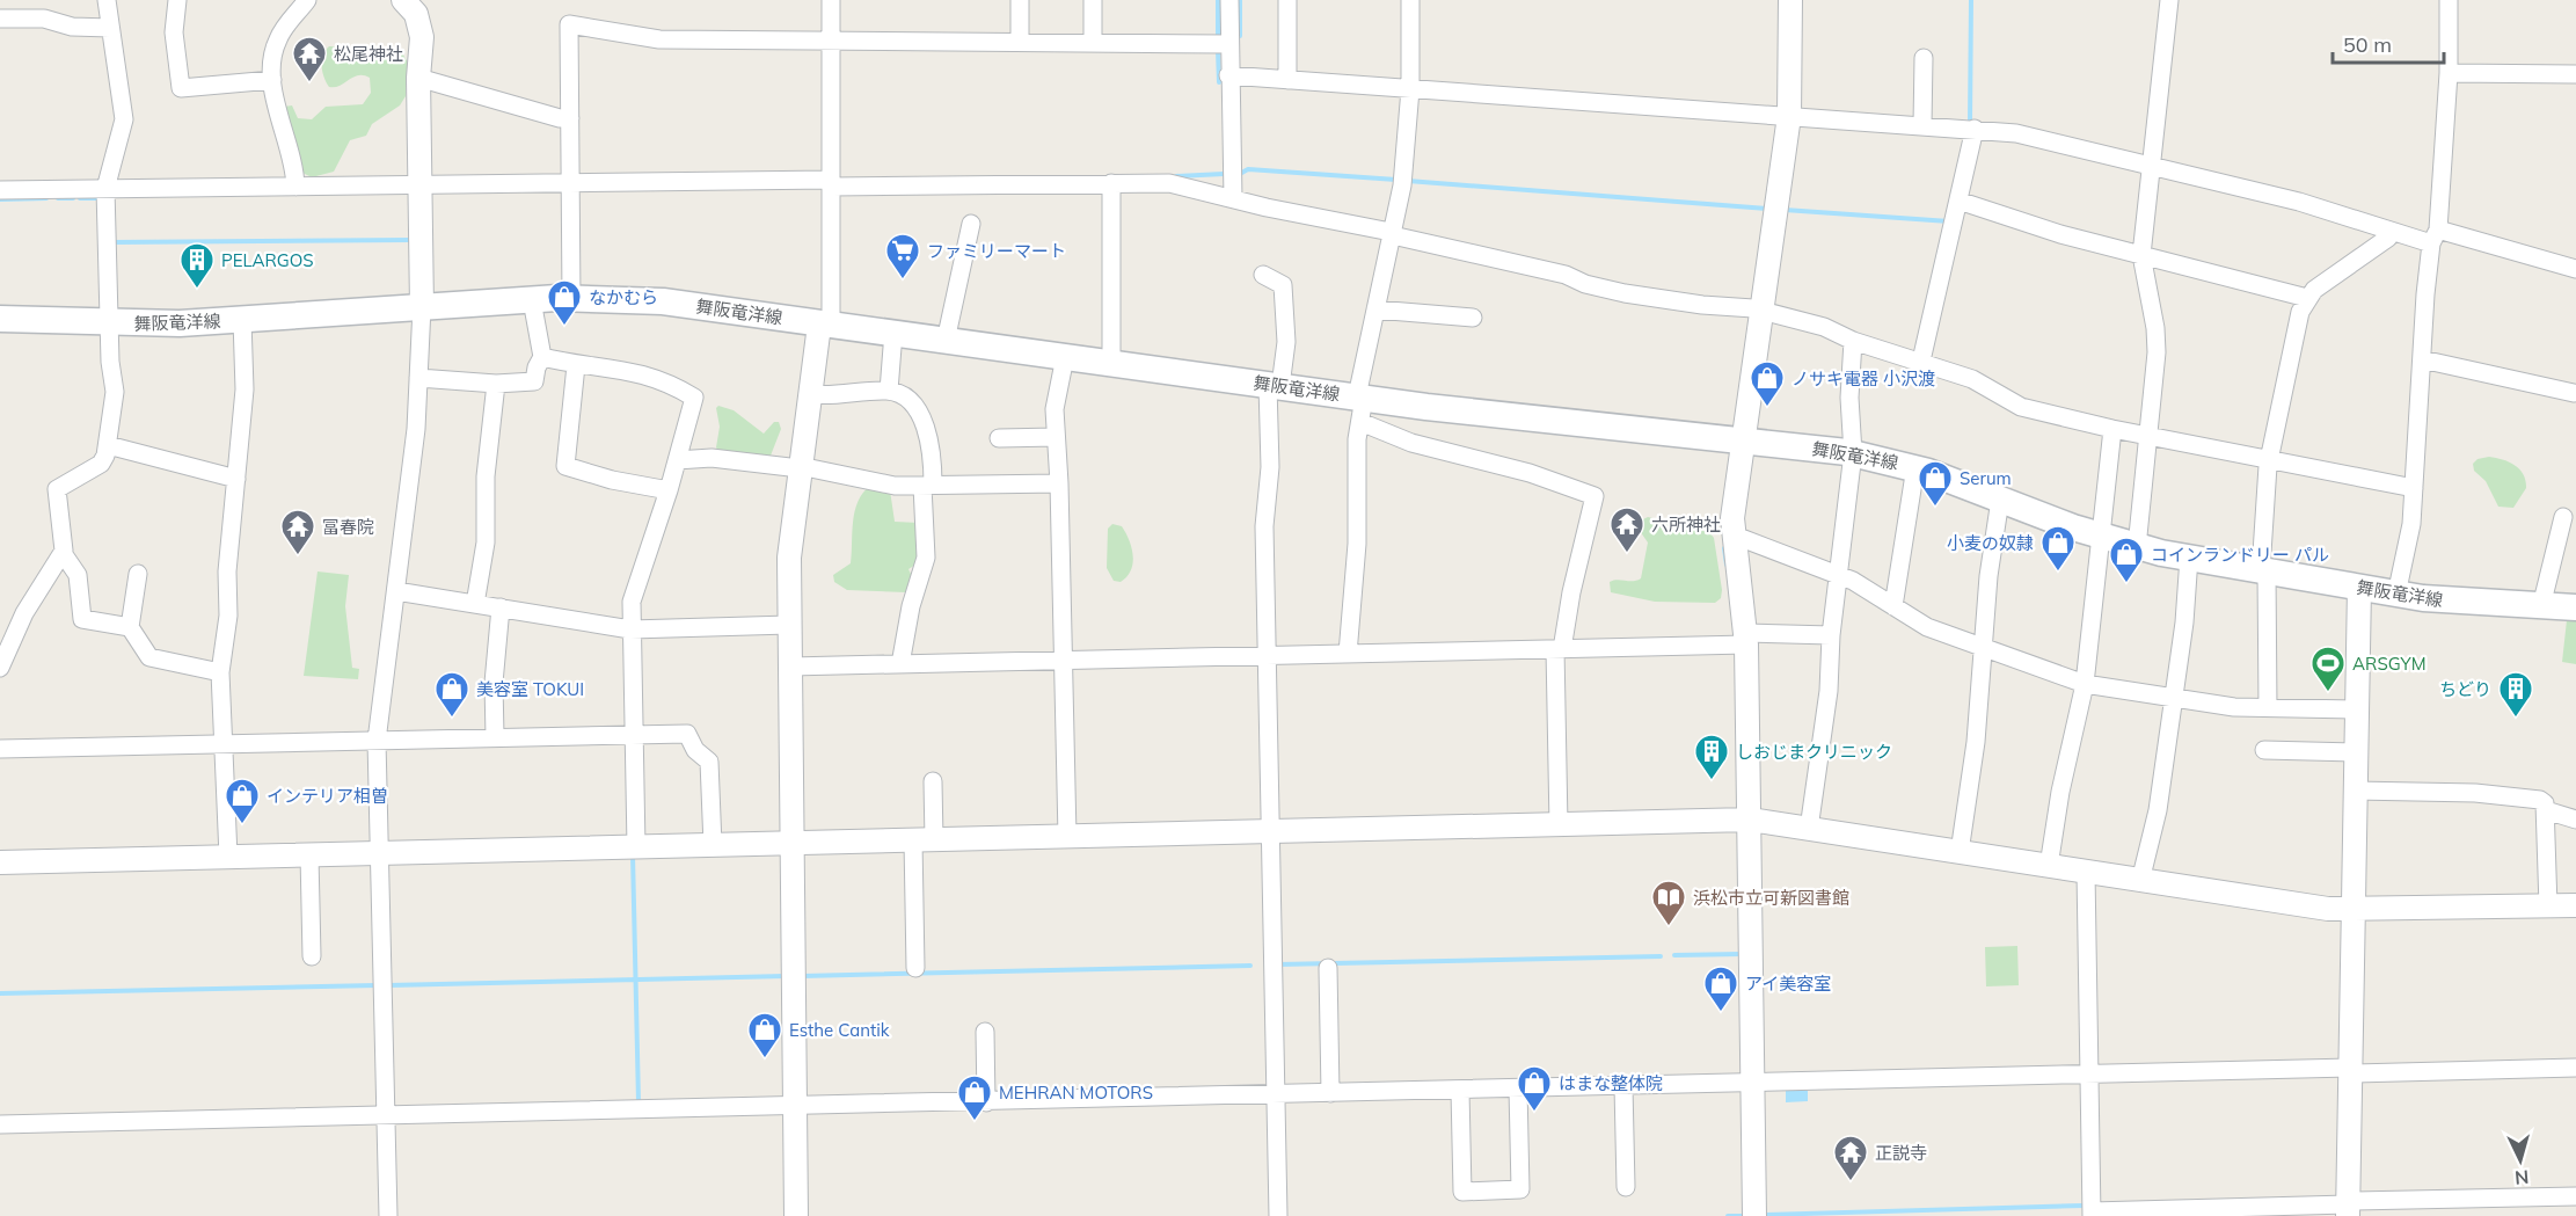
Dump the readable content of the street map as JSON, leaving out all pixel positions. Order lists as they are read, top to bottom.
{
  "streets": {
    "main road": ["舞阪竜洋線"]
  },
  "places": {
    "temple": [
      "松尾神社",
      "六所神社",
      "冨春院",
      "正説寺"
    ],
    "supermarket": ["ファミリーマート"],
    "building": ["PELARGOS", "ちどり", "しおじまクリニック"],
    "shop": [
      "なかむら",
      "ノサキ電器 小沢渡",
      "Serum",
      "小麦の奴隷",
      "コインランドリー パル",
      "美容室 TOKUI",
      "インテリア相曽",
      "アイ美容室",
      "Esthe Cantik",
      "はまな整体院",
      "MEHRAN MOTORS"
    ],
    "sports": ["ARSGYM"],
    "library": ["浜松市立可新図書館"]
  },
  "scale_bar": "50 m",
  "north": "bottom"
}
